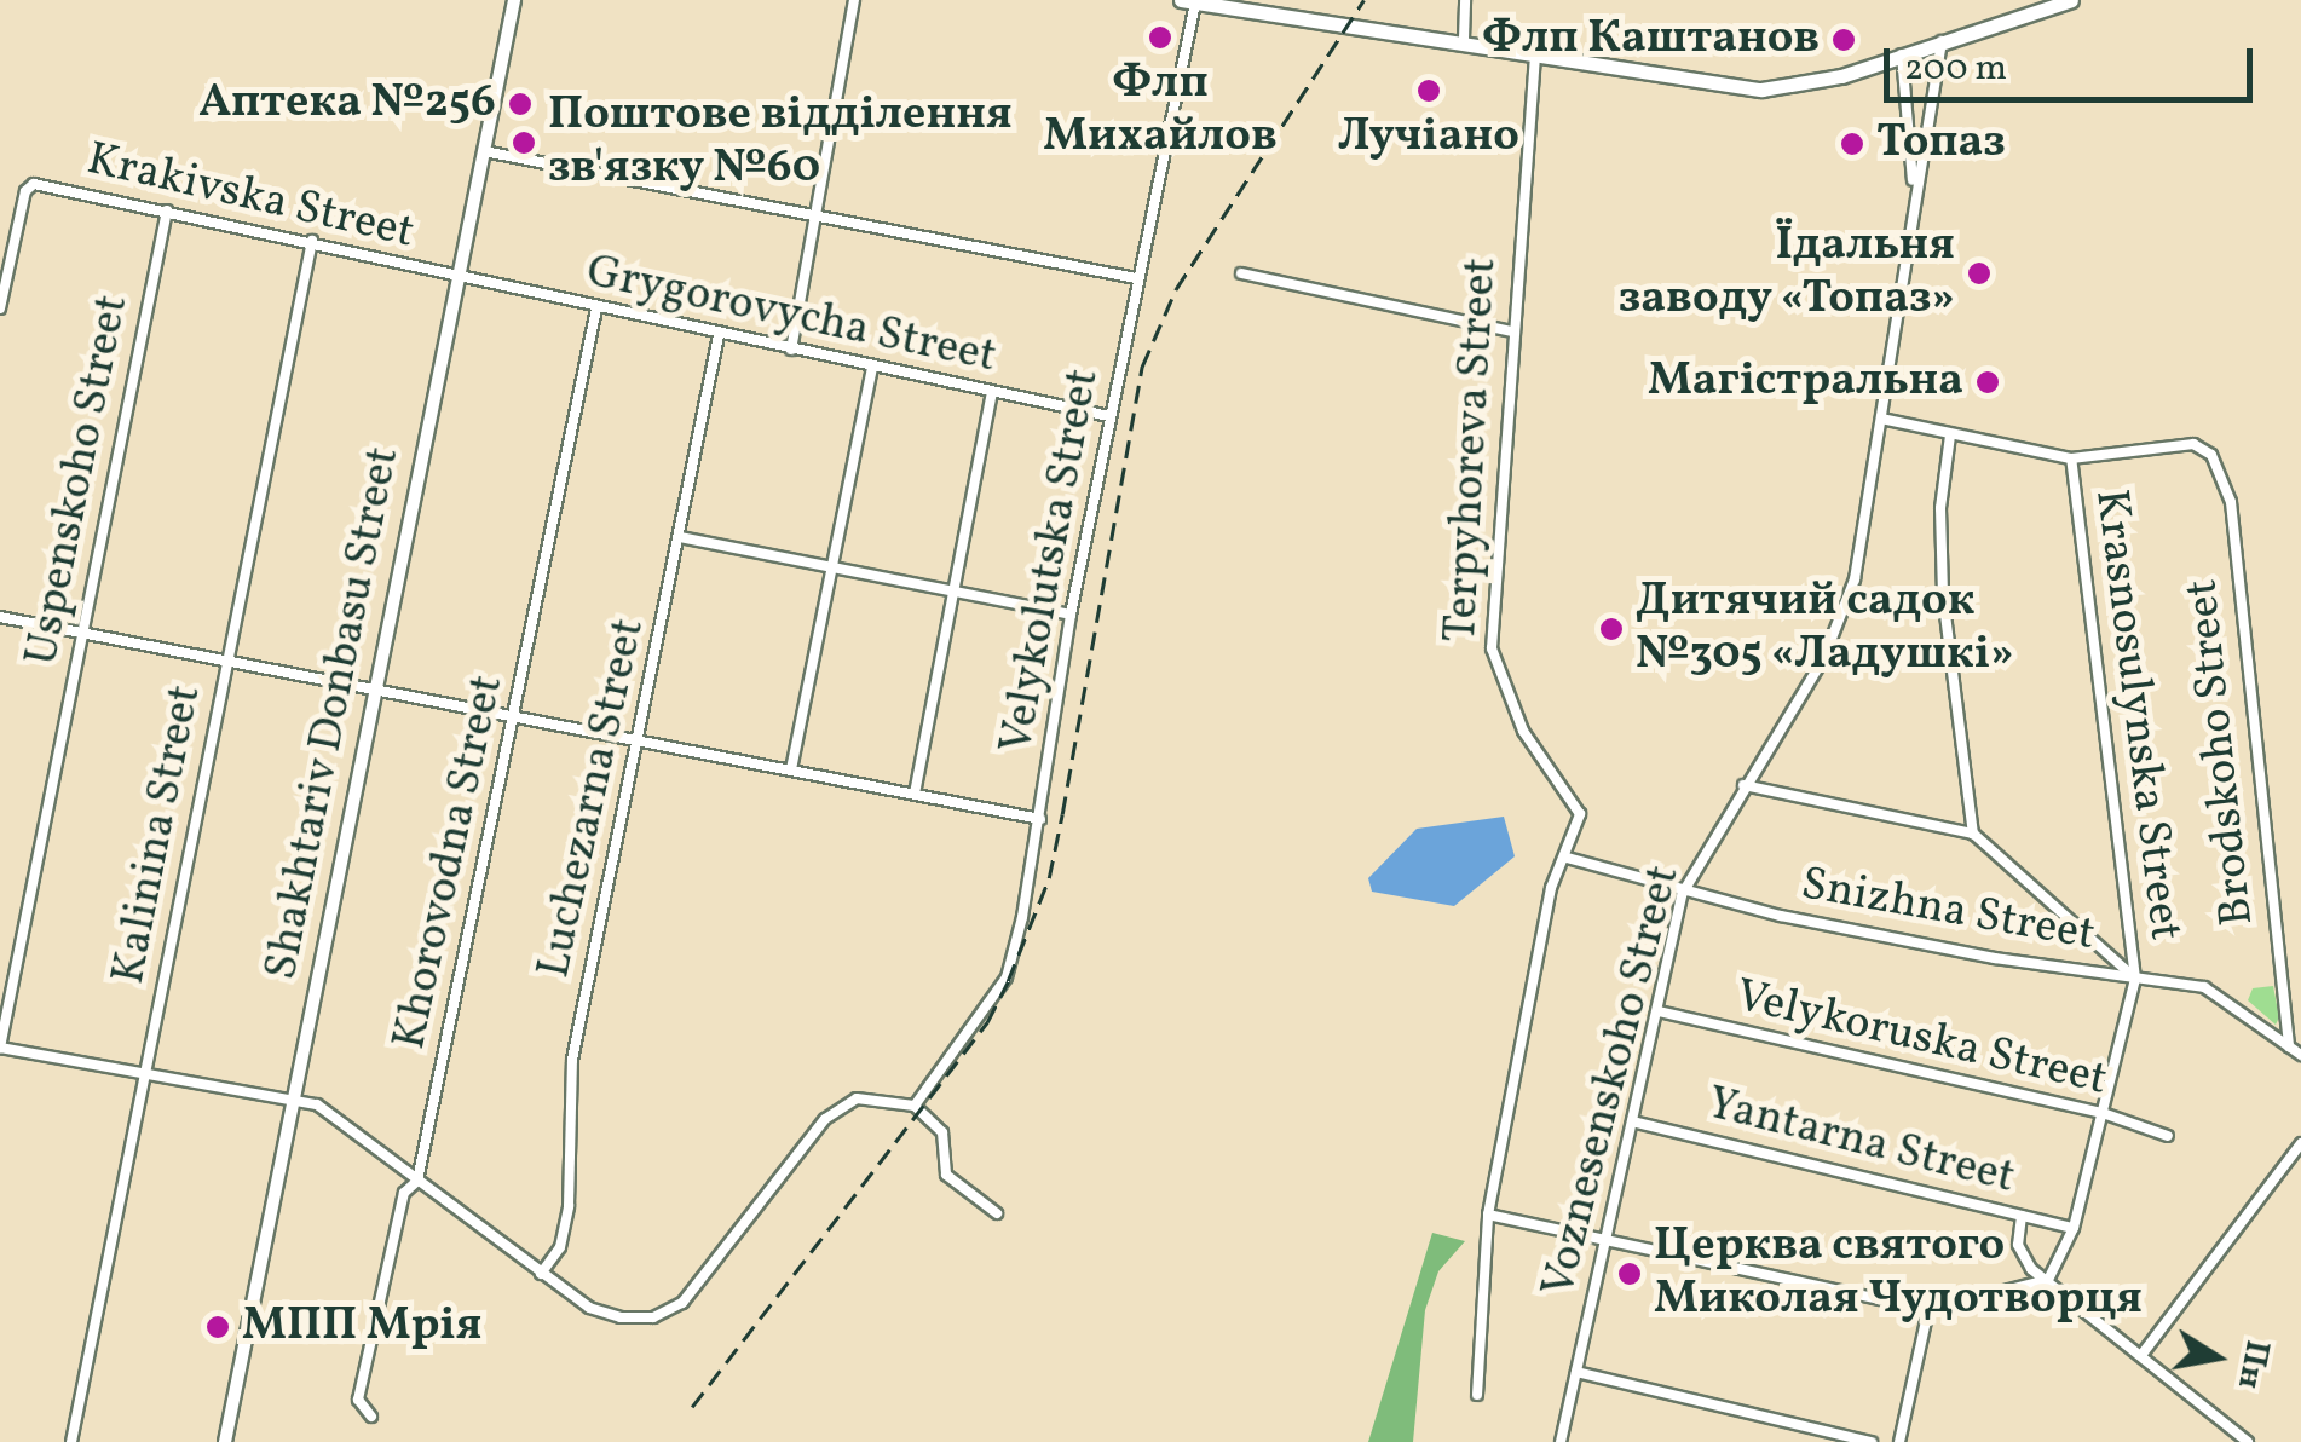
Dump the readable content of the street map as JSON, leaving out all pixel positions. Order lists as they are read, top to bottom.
{
  "streets": {
    "street": [
      "Krakivska Street",
      "Grygorovycha Street",
      "Terpyhoreva Street",
      "Uspenskoho Street",
      "Velykolutska Street",
      "Shakhtariv Donbasu Street",
      "Krasnosulynska Street",
      "Brodskoho Street",
      "Luchezarna Street",
      "Kalinina Street",
      "Khorovodna Street",
      "Snizhna Street",
      "Velykoruska Street",
      "Voznesenskoho Street",
      "Yantarna Street"
    ]
  },
  "crossings": [
    ["Krakivska Street", "Grygorovycha Street"],
    ["Krakivska Street", "Uspenskoho Street"],
    ["Krakivska Street", "Shakhtariv Donbasu Street"],
    ["Krakivska Street", "Kalinina Street"],
    ["Grygorovycha Street", "Velykolutska Street"],
    ["Grygorovycha Street", "Shakhtariv Donbasu Street"],
    ["Grygorovycha Street", "Luchezarna Street"],
    ["Grygorovycha Street", "Khorovodna Street"],
    ["Terpyhoreva Street", "Snizhna Street"],
    ["Krasnosulynska Street", "Brodskoho Street"],
    ["Krasnosulynska Street", "Snizhna Street"],
    ["Brodskoho Street", "Snizhna Street"],
    ["Snizhna Street", "Voznesenskoho Street"],
    ["Velykoruska Street", "Voznesenskoho Street"],
    ["Voznesenskoho Street", "Yantarna Street"]
  ],
  "places": [
    "Флп Михайлов",
    "Флп Каштанов",
    "Лучіано",
    "Аптека №256",
    "Поштове відділення зв'язку №60",
    "Топаз",
    "Їдальня заводу «Топаз»",
    "Магістральна",
    "Дитячий садок №305 «Ладушкі»",
    "Церква святого Миколая Чудотворця",
    "МПП Мрія"
  ],
  "scale_bar": "200 m",
  "north": "right"
}
